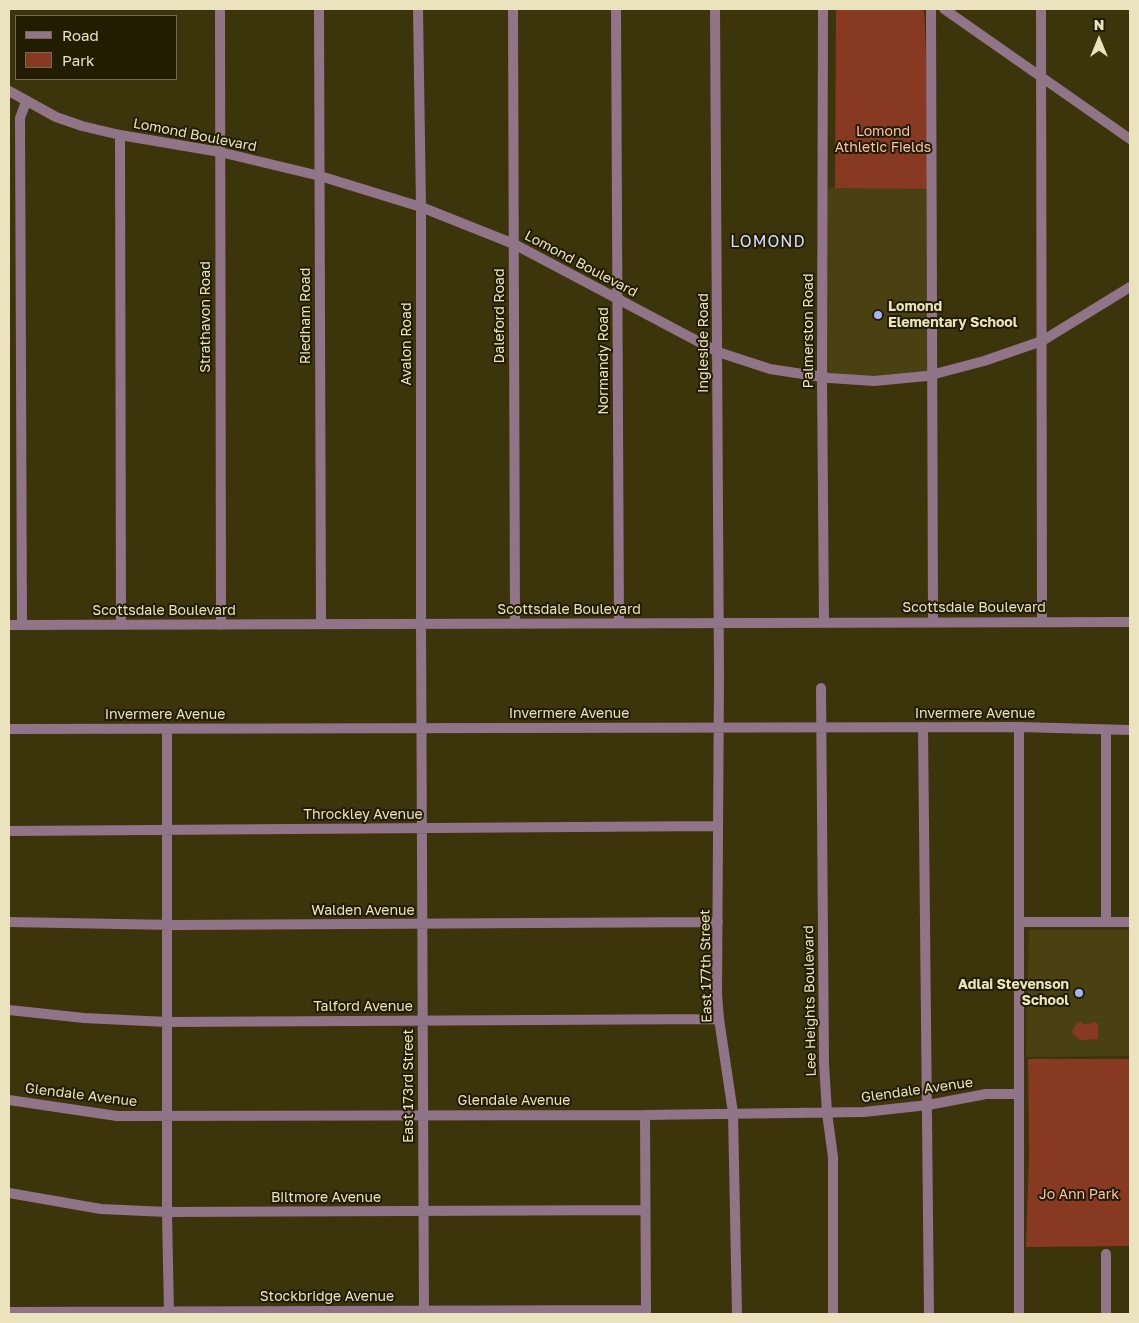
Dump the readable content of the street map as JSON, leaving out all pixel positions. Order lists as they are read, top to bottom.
{
  "streets": {
    "street": [
      "Lomond Boulevard",
      "Riedham Road",
      "Daleford Road",
      "Strathavon Road",
      "Palmerston Road",
      "Ingleside Road",
      "Avalon Road",
      "Normandy Road",
      "Scottsdale Boulevard",
      "Invermere Avenue",
      "Throckley Avenue",
      "Walden Avenue",
      "East 177th Street",
      "Lee Heights Boulevard",
      "Talford Avenue",
      "East 173rd Street",
      "Glendale Avenue",
      "Biltmore Avenue",
      "Stockbridge Avenue"
    ]
  },
  "crossings": [
    ["Lomond Boulevard", "Riedham Road"],
    ["Lomond Boulevard", "Daleford Road"],
    ["Lomond Boulevard", "Strathavon Road"],
    ["Lomond Boulevard", "Palmerston Road"],
    ["Lomond Boulevard", "Ingleside Road"],
    ["Lomond Boulevard", "Avalon Road"],
    ["Lomond Boulevard", "Normandy Road"],
    ["Riedham Road", "Scottsdale Boulevard"],
    ["Daleford Road", "Scottsdale Boulevard"],
    ["Strathavon Road", "Scottsdale Boulevard"],
    ["Palmerston Road", "Scottsdale Boulevard"],
    ["Ingleside Road", "Scottsdale Boulevard"],
    ["Ingleside Road", "East 177th Street"],
    ["Avalon Road", "Scottsdale Boulevard"],
    ["Avalon Road", "East 173rd Street"],
    ["Normandy Road", "Scottsdale Boulevard"],
    ["Invermere Avenue", "East 177th Street"],
    ["Invermere Avenue", "Lee Heights Boulevard"],
    ["Invermere Avenue", "East 173rd Street"],
    ["Throckley Avenue", "East 177th Street"],
    ["Throckley Avenue", "East 173rd Street"],
    ["Walden Avenue", "East 177th Street"],
    ["Walden Avenue", "East 173rd Street"],
    ["East 177th Street", "Talford Avenue"],
    ["East 177th Street", "Glendale Avenue"],
    ["Lee Heights Boulevard", "Glendale Avenue"],
    ["Talford Avenue", "East 173rd Street"],
    ["East 173rd Street", "Glendale Avenue"],
    ["East 173rd Street", "Biltmore Avenue"],
    ["East 173rd Street", "Stockbridge Avenue"]
  ],
  "districts": ["LOMOND"],
  "parks": ["Lomond Athletic Fields", "Jo Ann Park"],
  "places": ["Lomond Elementary School", "Adlai Stevenson School"],
  "legend": ["Road", "Park"],
  "north": "top"
}
